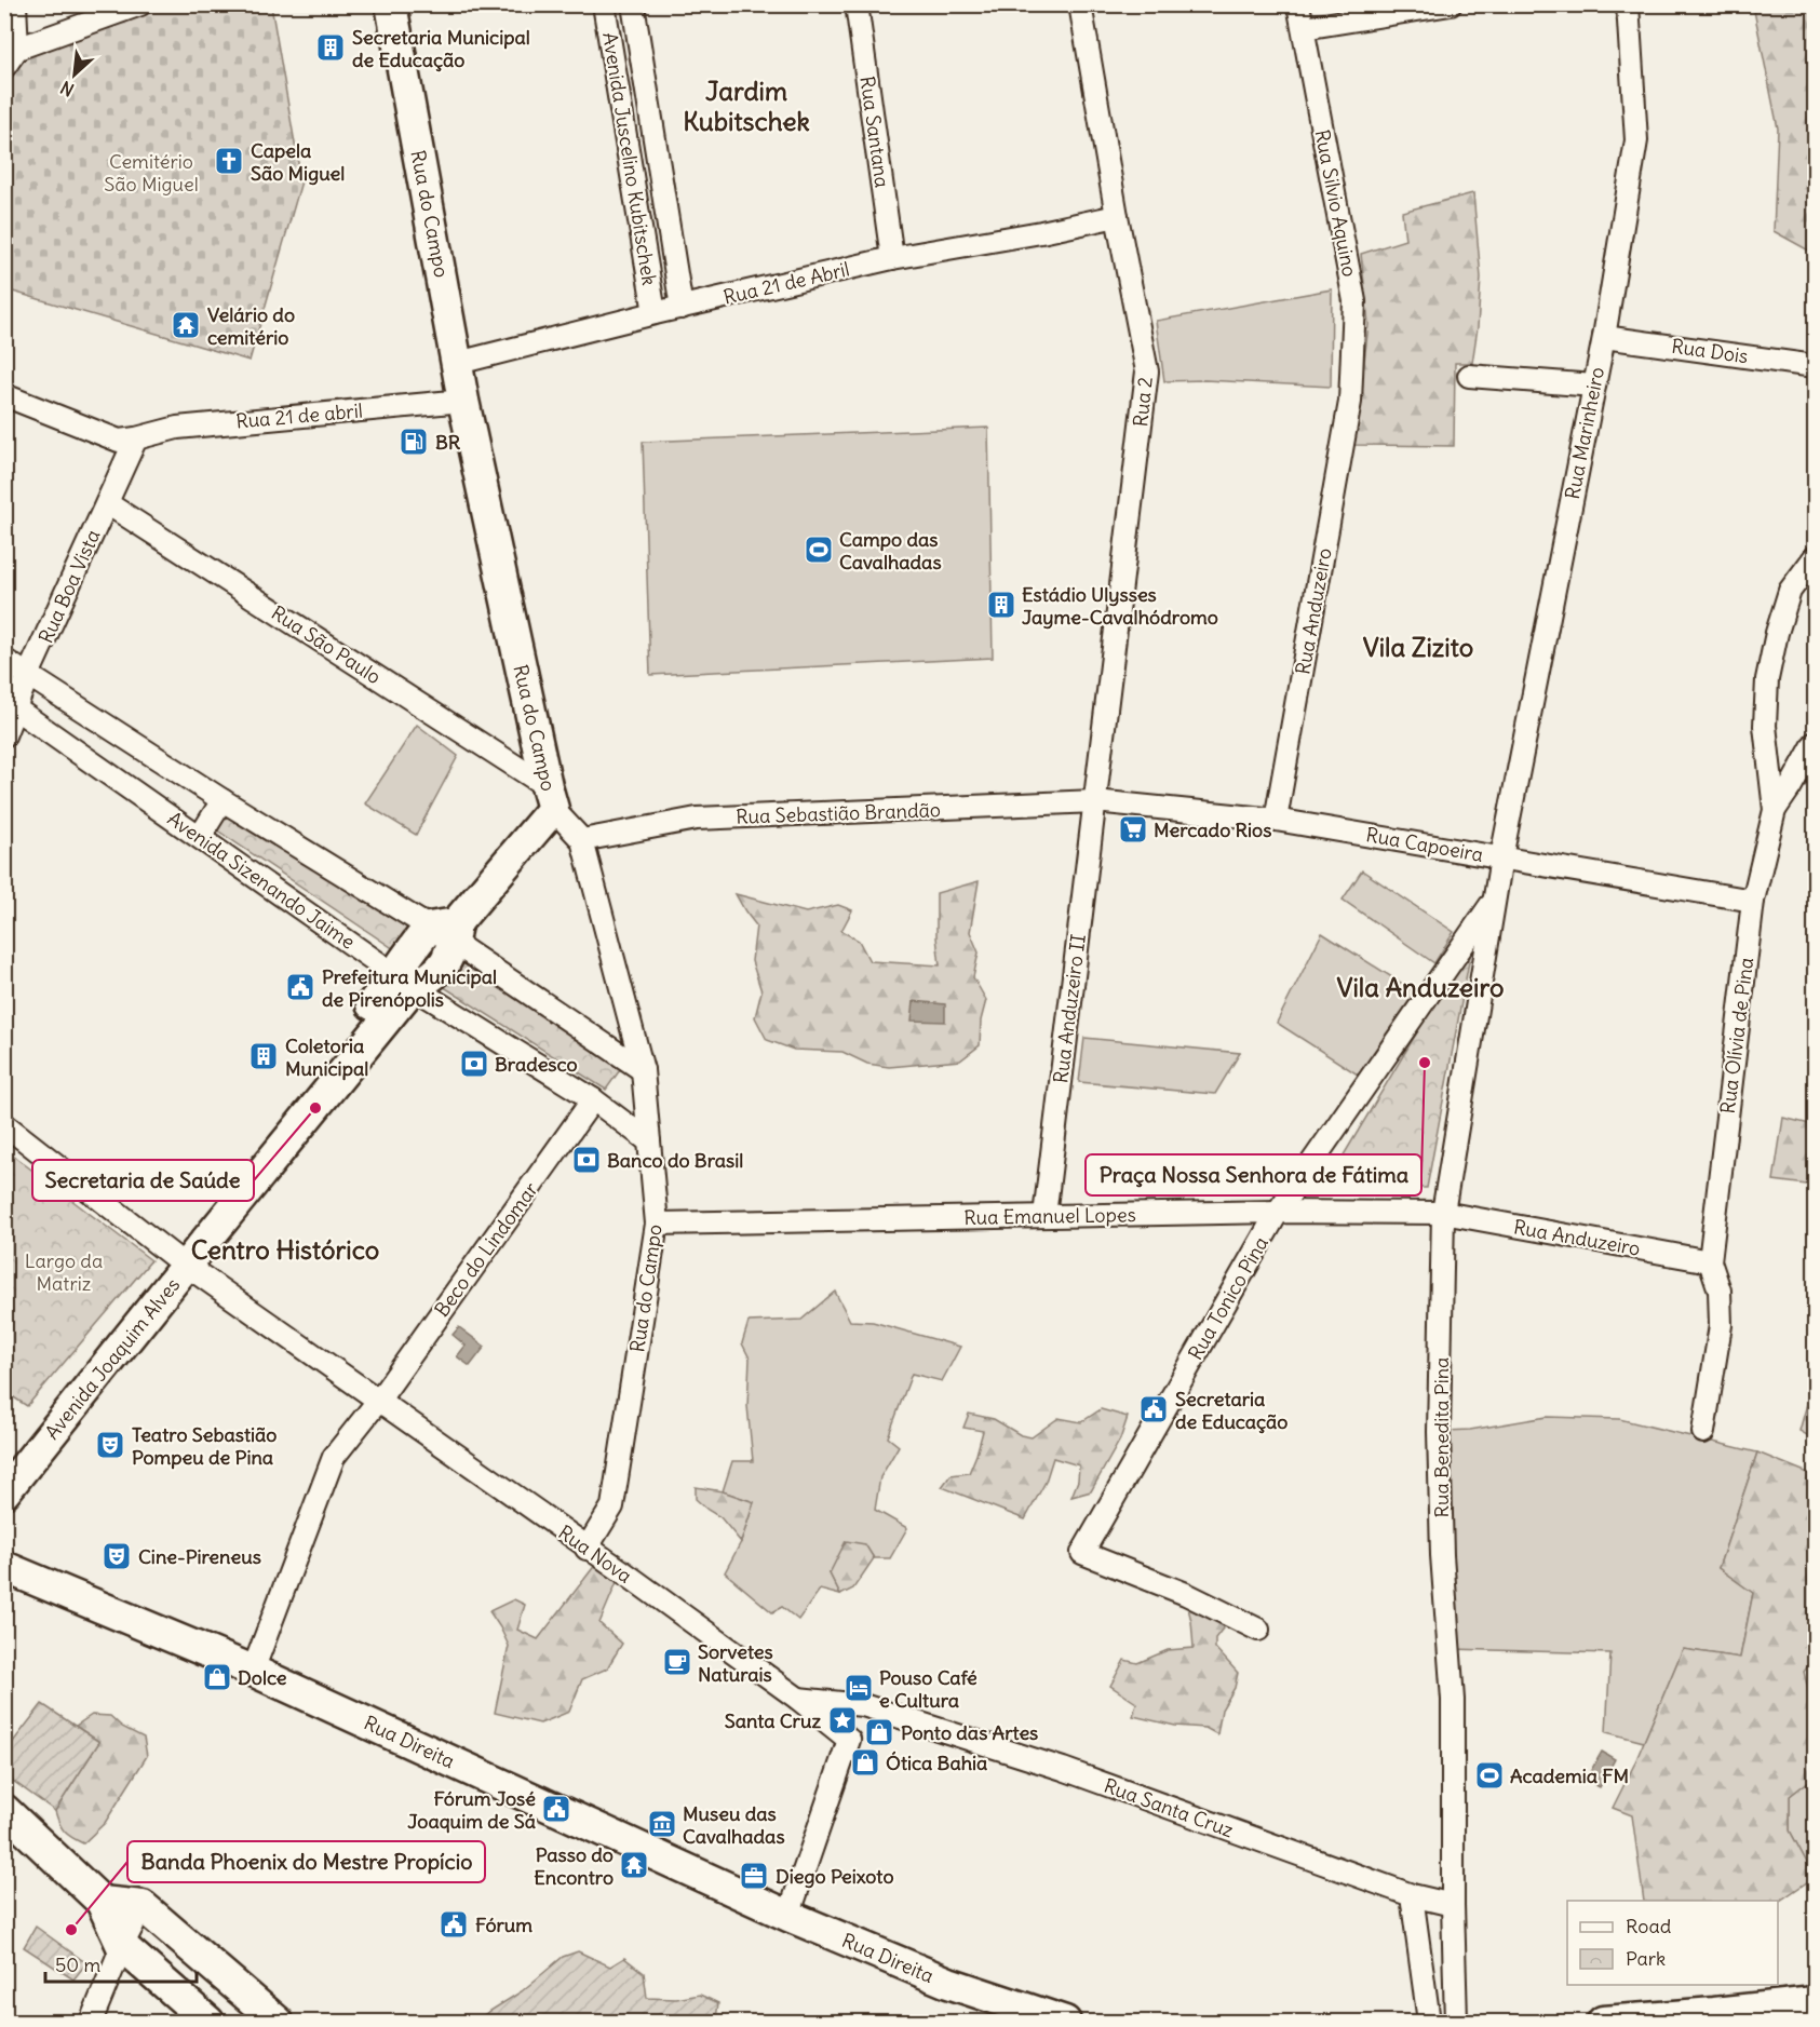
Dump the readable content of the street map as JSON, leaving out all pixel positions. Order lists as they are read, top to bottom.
{
  "streets": {
    "street": [
      "Rua Santana",
      "Avenida Juscelino Kubitschek",
      "Rua Silvio Aquino",
      "Rua do Campo",
      "Rua 21 de Abril",
      "Rua Dois",
      "Rua 2",
      "Rua 21 de abril",
      "Rua Marinheiro",
      "Rua Boa Vista",
      "Rua Anduzeiro",
      "Rua São Paulo",
      "Rua Sebastião Brandão",
      "Rua Capoeira",
      "Avenida Sizenando Jaime",
      "Rua Anduzeiro II",
      "Rua Olívia de Pina",
      "Rua Emanuel Lopes",
      "Beco do Lindomar",
      "Rua Tonico Pina",
      "Avenida Joaquim Alves",
      "Rua Benedita Pina",
      "Rua Nova",
      "Rua Direita",
      "Rua Santa Cruz"
    ]
  },
  "crossings": [
    ["Rua Santana", "Rua 21 de Abril"],
    ["Avenida Juscelino Kubitschek", "Rua 21 de Abril"],
    ["Rua Silvio Aquino", "Rua Anduzeiro"],
    ["Rua do Campo", "Rua 21 de Abril"],
    ["Rua do Campo", "Rua 21 de abril"],
    ["Rua do Campo", "Rua São Paulo"],
    ["Rua do Campo", "Rua Sebastião Brandão"],
    ["Rua do Campo", "Avenida Sizenando Jaime"],
    ["Rua do Campo", "Rua Emanuel Lopes"],
    ["Rua do Campo", "Avenida Joaquim Alves"],
    ["Rua do Campo", "Rua Nova"],
    ["Rua 21 de Abril", "Rua 2"],
    ["Rua Dois", "Rua Marinheiro"],
    ["Rua 2", "Rua Sebastião Brandão"],
    ["Rua 2", "Rua Capoeira"],
    ["Rua 2", "Rua Anduzeiro II"],
    ["Rua 21 de abril", "Rua Boa Vista"],
    ["Rua Marinheiro", "Rua Capoeira"],
    ["Rua Marinheiro", "Rua Benedita Pina"],
    ["Rua Boa Vista", "Rua São Paulo"],
    ["Rua Boa Vista", "Avenida Sizenando Jaime"],
    ["Rua Anduzeiro", "Rua Capoeira"],
    ["Rua Anduzeiro", "Rua Olívia de Pina"],
    ["Rua Anduzeiro", "Rua Emanuel Lopes"],
    ["Rua Anduzeiro", "Rua Benedita Pina"],
    ["Rua São Paulo", "Avenida Joaquim Alves"],
    ["Rua Sebastião Brandão", "Rua Capoeira"],
    ["Rua Sebastião Brandão", "Rua Anduzeiro II"],
    ["Rua Capoeira", "Rua Anduzeiro II"],
    ["Rua Capoeira", "Rua Olívia de Pina"],
    ["Rua Capoeira", "Rua Benedita Pina"],
    ["Avenida Sizenando Jaime", "Beco do Lindomar"],
    ["Avenida Sizenando Jaime", "Avenida Joaquim Alves"],
    ["Rua Anduzeiro II", "Rua Emanuel Lopes"],
    ["Rua Emanuel Lopes", "Rua Tonico Pina"],
    ["Rua Emanuel Lopes", "Rua Benedita Pina"],
    ["Beco do Lindomar", "Rua Nova"],
    ["Beco do Lindomar", "Rua Direita"],
    ["Rua Tonico Pina", "Rua Benedita Pina"],
    ["Avenida Joaquim Alves", "Rua Nova"],
    ["Rua Benedita Pina", "Rua Santa Cruz"],
    ["Rua Nova", "Rua Santa Cruz"]
  ],
  "districts": [
    "Jardim Kubitschek",
    "Vila Zizito",
    "Vila Anduzeiro",
    "Centro Histórico"
  ],
  "parks": ["Cemitério São Miguel", "Largo da Matriz"],
  "places": {
    "building": ["Secretaria Municipal de Educação", "Estádio Ulysses Jayme-Cavalhódromo", "Coletoria Municipal"],
    "church": ["Capela São Miguel"],
    "temple": ["Velário do cemitério", "Passo do Encontro"],
    "fuel station": ["BR"],
    "sports": ["Campo das Cavalhadas", "Academia FM"],
    "supermarket": ["Mercado Rios"],
    "public building": [
      "Prefeitura Municipal de Pirenópolis",
      "Secretaria de Educação",
      "Fórum José Joaquim de Sá",
      "Fórum"
    ],
    "other": ["Praça Nossa Senhora de Fátima", "Secretaria de Saúde", "Banda Phoenix do Mestre Propício"],
    "bank": ["Bradesco", "Banco do Brasil"],
    "theatre": ["Teatro Sebastião Pompeu de Pina", "Cine-Pireneus"],
    "cafe": ["Sorvetes Naturais"],
    "shop": ["Dolce", "Ponto das Artes", "Ótica Bahia"],
    "hotel": ["Pouso Café e Cultura"],
    "place": ["Santa Cruz"],
    "museum": ["Museu das Cavalhadas"],
    "office": ["Diego Peixoto"]
  },
  "legend": ["Road", "Park"],
  "scale_bar": "50 m",
  "north": "bottom left"
}
